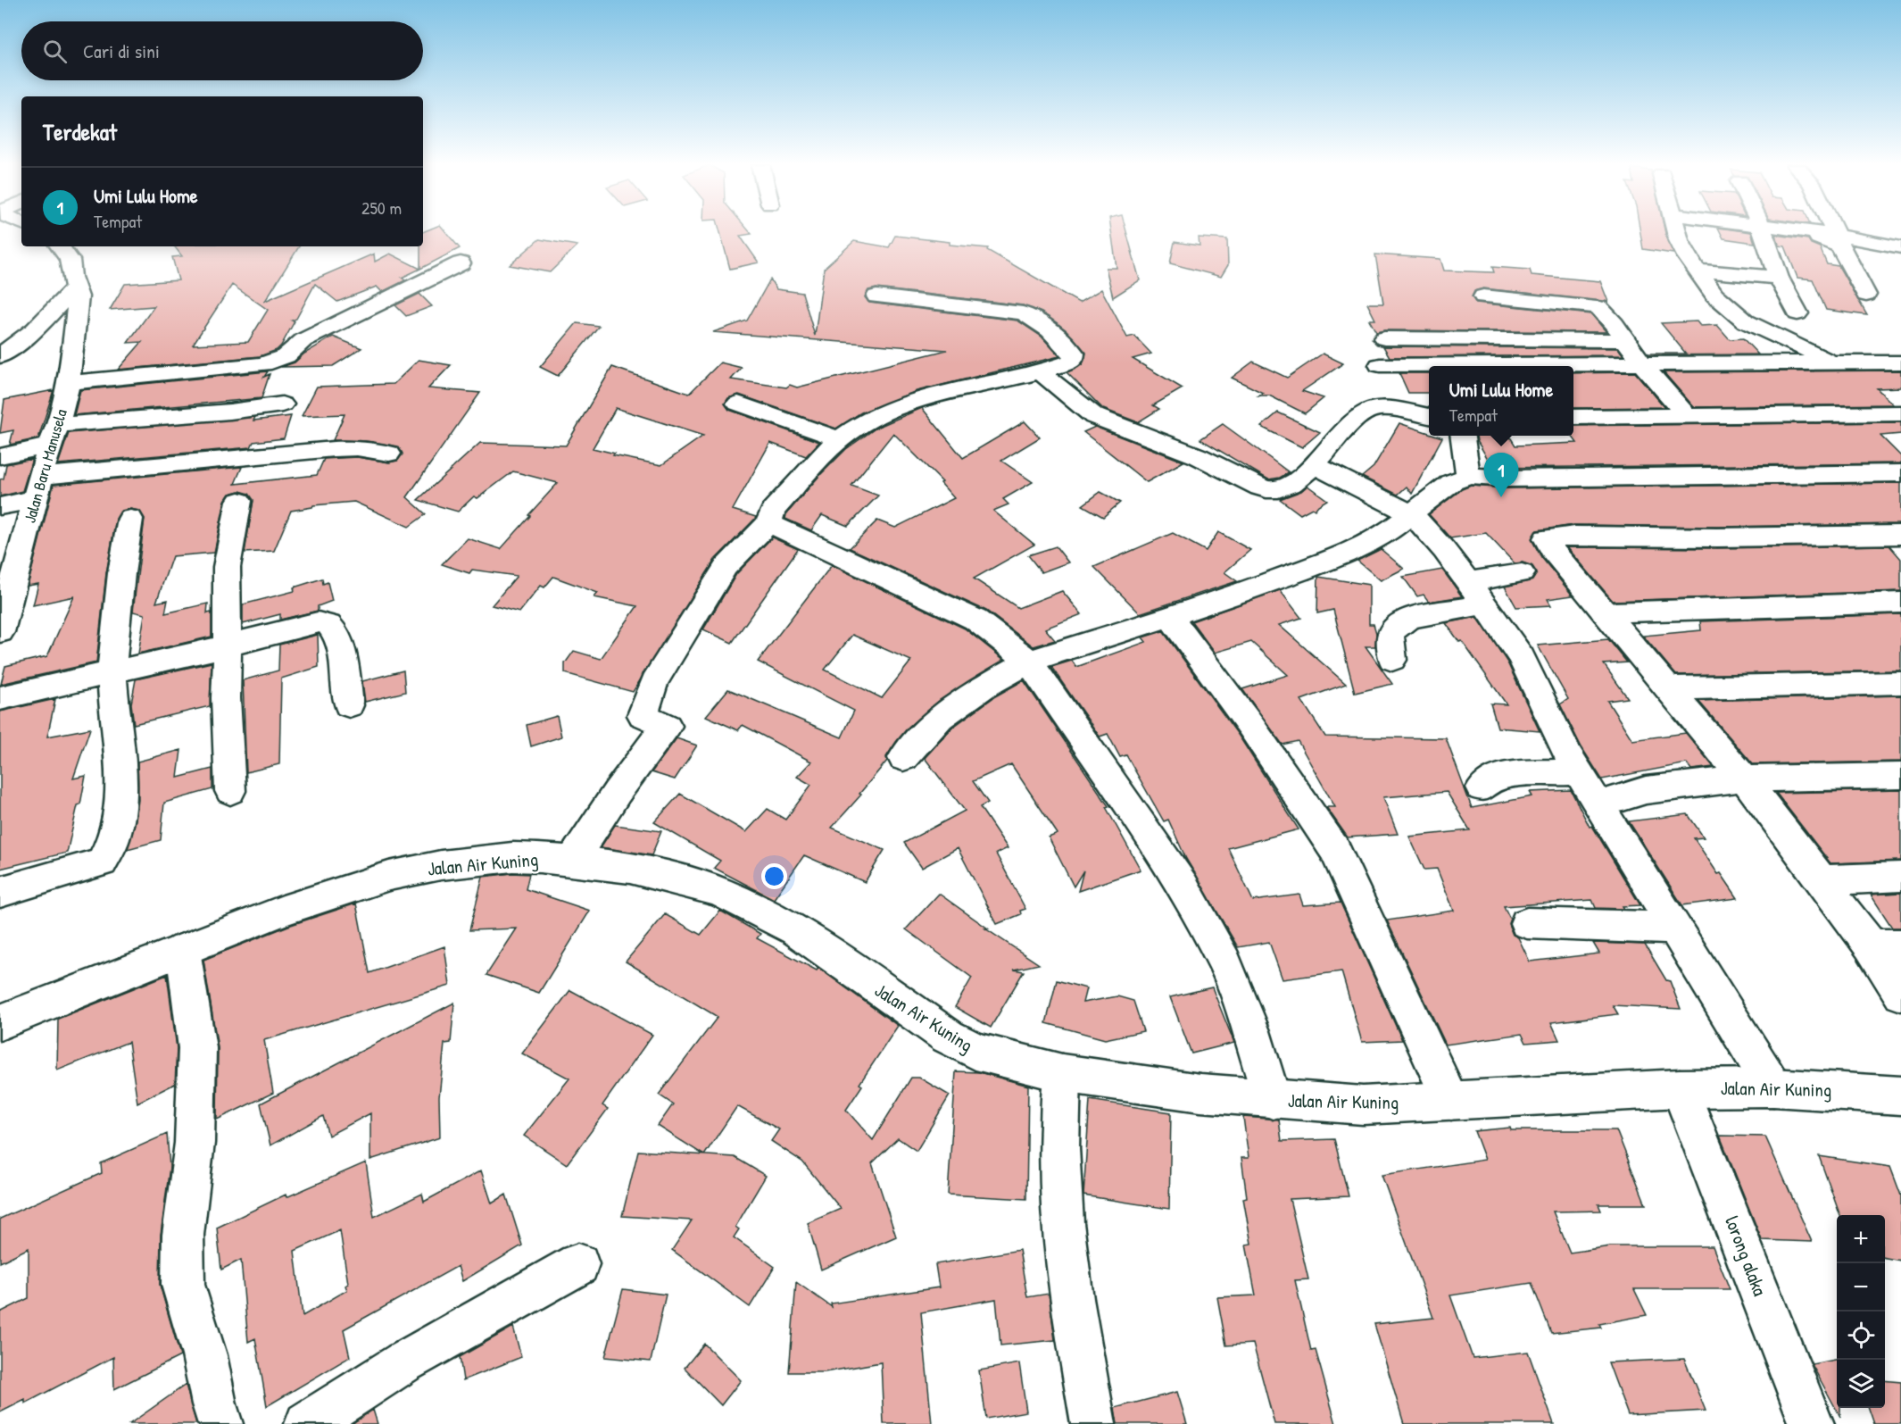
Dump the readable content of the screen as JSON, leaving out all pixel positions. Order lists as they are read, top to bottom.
{
  "streets": {
    "street": ["Jalan Baru Manusela", "Jalan Air Kuning", "lorong alaka"]
  },
  "crossings": [
    ["Jalan Air Kuning", "lorong alaka"]
  ],
  "page": {
    "search": "Cari di sini",
    "heading": "Terdekat",
    "list": [
      {
        "mark": "1",
        "name": "Umi Lulu Home",
        "note": "Tempat",
        "value": "250 m"
      }
    ],
    "popup": ["Umi Lulu Home", "Tempat"],
    "pins": "1",
    "map_buttons": ["+", "−"]
  }
}
